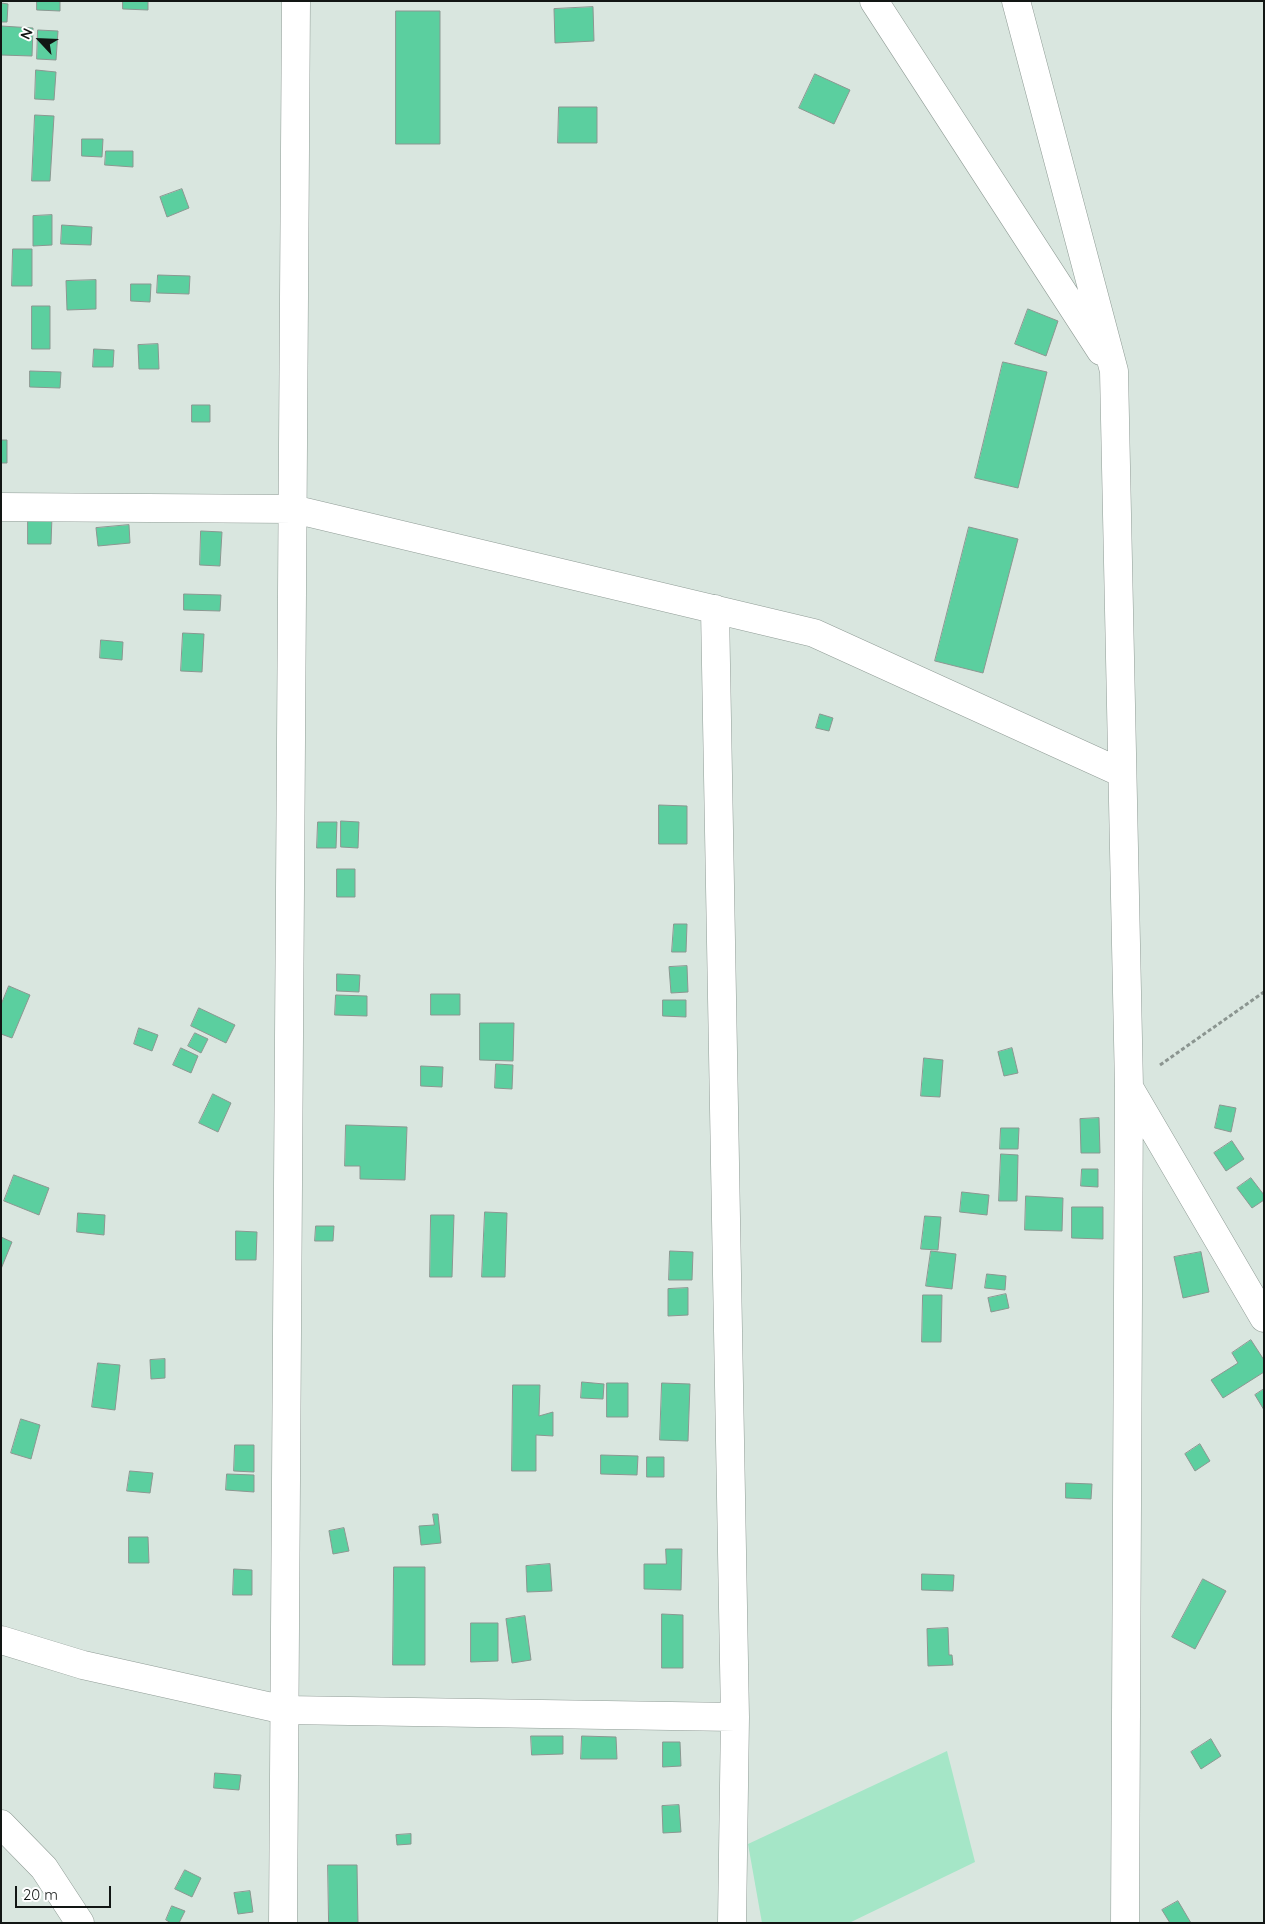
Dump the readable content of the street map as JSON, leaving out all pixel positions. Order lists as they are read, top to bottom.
{
  "scale_bar": "20 m",
  "north": "top left"
}
